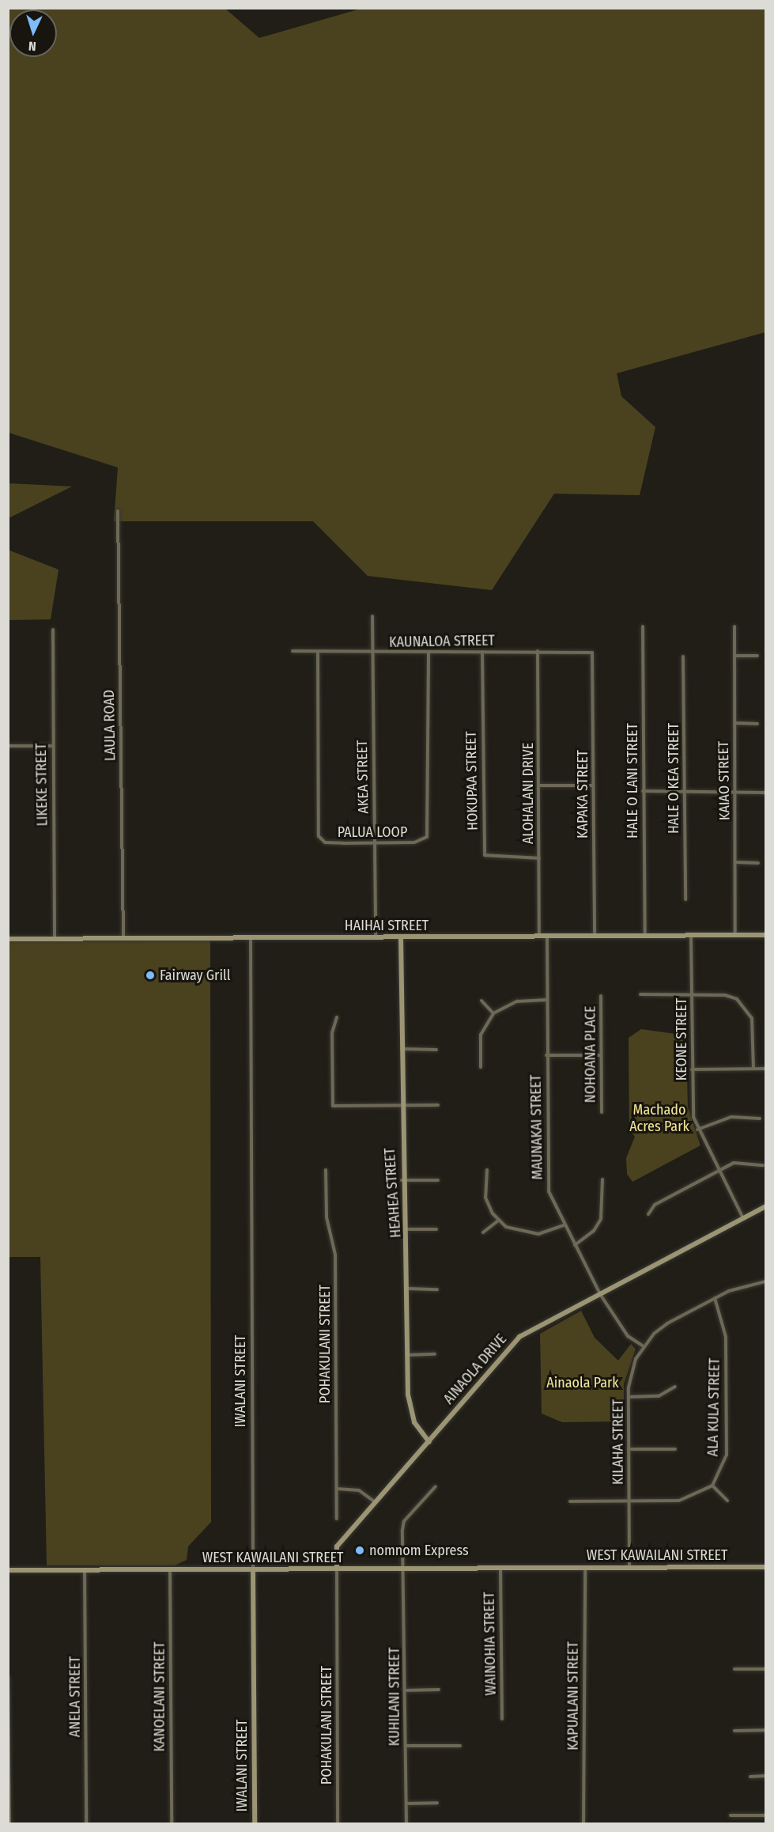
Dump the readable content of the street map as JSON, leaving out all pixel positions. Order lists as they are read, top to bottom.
{
  "streets": {
    "street": [
      "KAUNALOA STREET",
      "LAULA ROAD",
      "AKEA STREET",
      "HALE O KEA STREET",
      "HOKUPAA STREET",
      "HALE O LANI STREET",
      "KAIAO STREET",
      "LIKEKE STREET",
      "ALOHALANI DRIVE",
      "KAPAKA STREET",
      "PALUA LOOP",
      "HAIHAI STREET",
      "KEONE STREET",
      "NOHOANA PLACE",
      "MAUNAKAI STREET",
      "HEAHEA STREET",
      "POHAKULANI STREET",
      "AINAOLA DRIVE",
      "IWALANI STREET",
      "ALA KULA STREET",
      "KILAHA STREET",
      "WEST KAWAILANI STREET",
      "WAINOHIA STREET",
      "KAPUALANI STREET",
      "ANELA STREET",
      "KANOELANI STREET",
      "KUHILANI STREET"
    ]
  },
  "crossings": [
    ["KAUNALOA STREET", "AKEA STREET"],
    ["KAUNALOA STREET", "HOKUPAA STREET"],
    ["KAUNALOA STREET", "ALOHALANI DRIVE"],
    ["KAUNALOA STREET", "KAPAKA STREET"],
    ["KAUNALOA STREET", "PALUA LOOP"],
    ["LAULA ROAD", "HAIHAI STREET"],
    ["AKEA STREET", "PALUA LOOP"],
    ["AKEA STREET", "HAIHAI STREET"],
    ["HOKUPAA STREET", "ALOHALANI DRIVE"],
    ["HALE O LANI STREET", "HAIHAI STREET"],
    ["KAIAO STREET", "HAIHAI STREET"],
    ["LIKEKE STREET", "HAIHAI STREET"],
    ["ALOHALANI DRIVE", "HAIHAI STREET"],
    ["KAPAKA STREET", "HAIHAI STREET"],
    ["HAIHAI STREET", "KEONE STREET"],
    ["HAIHAI STREET", "MAUNAKAI STREET"],
    ["HAIHAI STREET", "HEAHEA STREET"],
    ["HAIHAI STREET", "IWALANI STREET"],
    ["KEONE STREET", "AINAOLA DRIVE"],
    ["MAUNAKAI STREET", "AINAOLA DRIVE"],
    ["MAUNAKAI STREET", "KILAHA STREET"],
    ["HEAHEA STREET", "AINAOLA DRIVE"],
    ["POHAKULANI STREET", "AINAOLA DRIVE"],
    ["POHAKULANI STREET", "WEST KAWAILANI STREET"],
    ["AINAOLA DRIVE", "WEST KAWAILANI STREET"],
    ["IWALANI STREET", "WEST KAWAILANI STREET"],
    ["ALA KULA STREET", "KILAHA STREET"],
    ["KILAHA STREET", "WEST KAWAILANI STREET"],
    ["WEST KAWAILANI STREET", "WAINOHIA STREET"],
    ["WEST KAWAILANI STREET", "KAPUALANI STREET"],
    ["WEST KAWAILANI STREET", "ANELA STREET"],
    ["WEST KAWAILANI STREET", "KANOELANI STREET"],
    ["WEST KAWAILANI STREET", "KUHILANI STREET"]
  ],
  "parks": ["Machado Acres Park", "Ainaola Park"],
  "places": ["Fairway Grill", "nomnom Express"],
  "north": "bottom"
}
